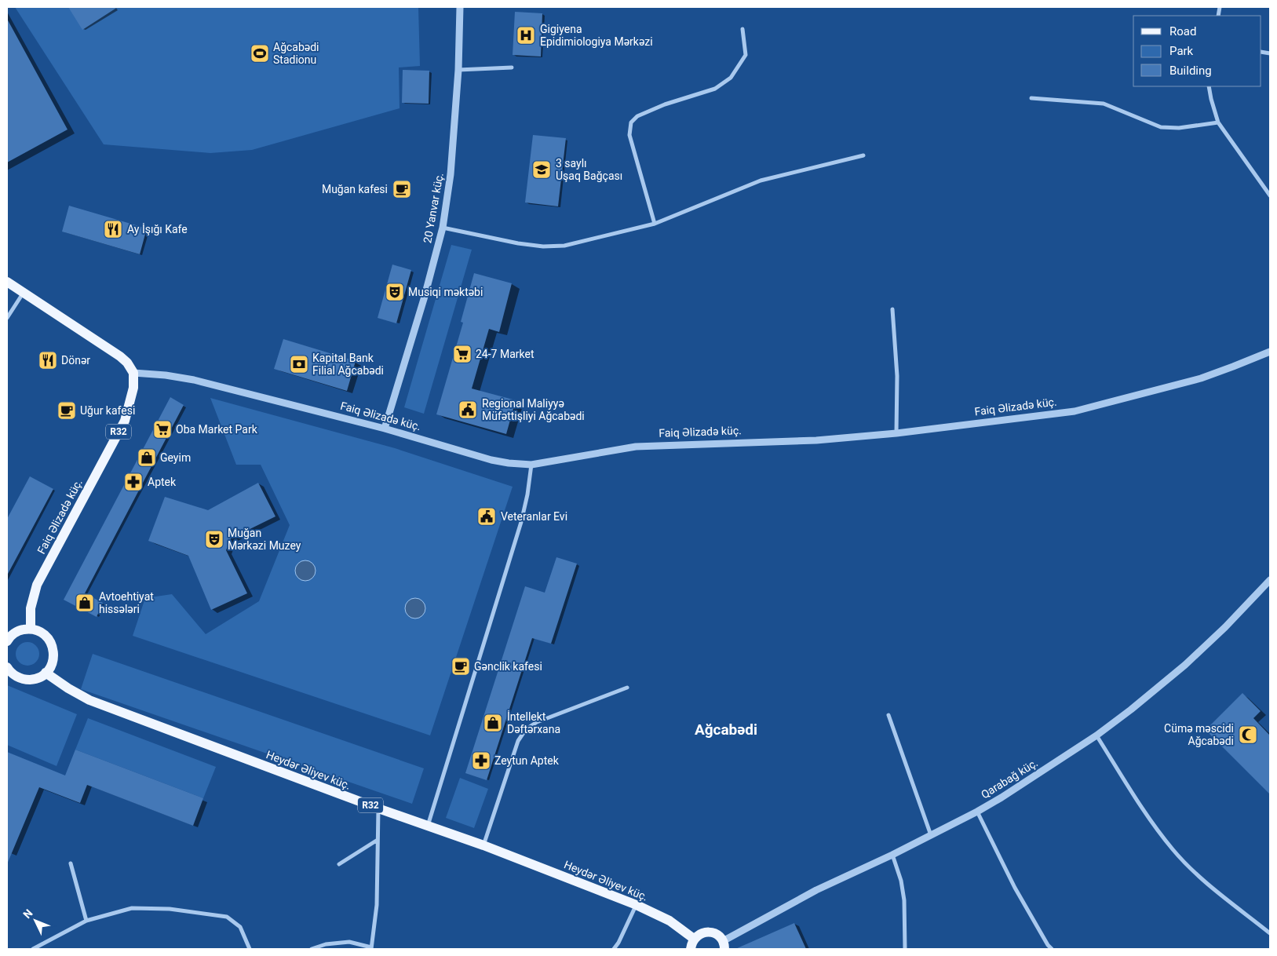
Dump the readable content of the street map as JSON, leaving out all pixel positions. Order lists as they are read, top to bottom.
{
  "streets": {
    "main road": ["Faiq Əlizadə küç.", "R32", "Heydər Əliyev küç."],
    "street": ["20 Yanvar küç.", "Qarabağ küç."]
  },
  "crossings": [
    ["20 Yanvar küç.", "Faiq Əlizadə küç."]
  ],
  "districts": ["Ağcabədi"],
  "places": {
    "hospital": ["Gigiyena Epidimiologiya Mərkəzi"],
    "sports": ["Ağcabədi Stadionu"],
    "school or university": ["3 saylı Uşaq Bağçası"],
    "cafe": ["Muğan kafesi", "Uğur kafesi", "Gənclik kafesi"],
    "restaurant": ["Ay İşığı Kafe", "Dönər"],
    "theatre": ["Musiqi məktəbi", "Muğan Mərkəzi Muzey"],
    "supermarket": ["24-7 Market", "Oba Market Park"],
    "bank": ["Kapital Bank Filial Ağcabədi"],
    "public building": ["Regional Maliyyə Müfəttişliyi Ağcabədi", "Veteranlar Evi"],
    "shop": ["Geyim", "Avtoehtiyat hissələri", "İntellekt Dəftərxana"],
    "pharmacy": ["Aptek", "Zeytun Aptek"],
    "mosque": ["Cümə məscidi Ağcabədi"]
  },
  "legend": ["Road", "Park", "Building"],
  "north": "top left"
}
